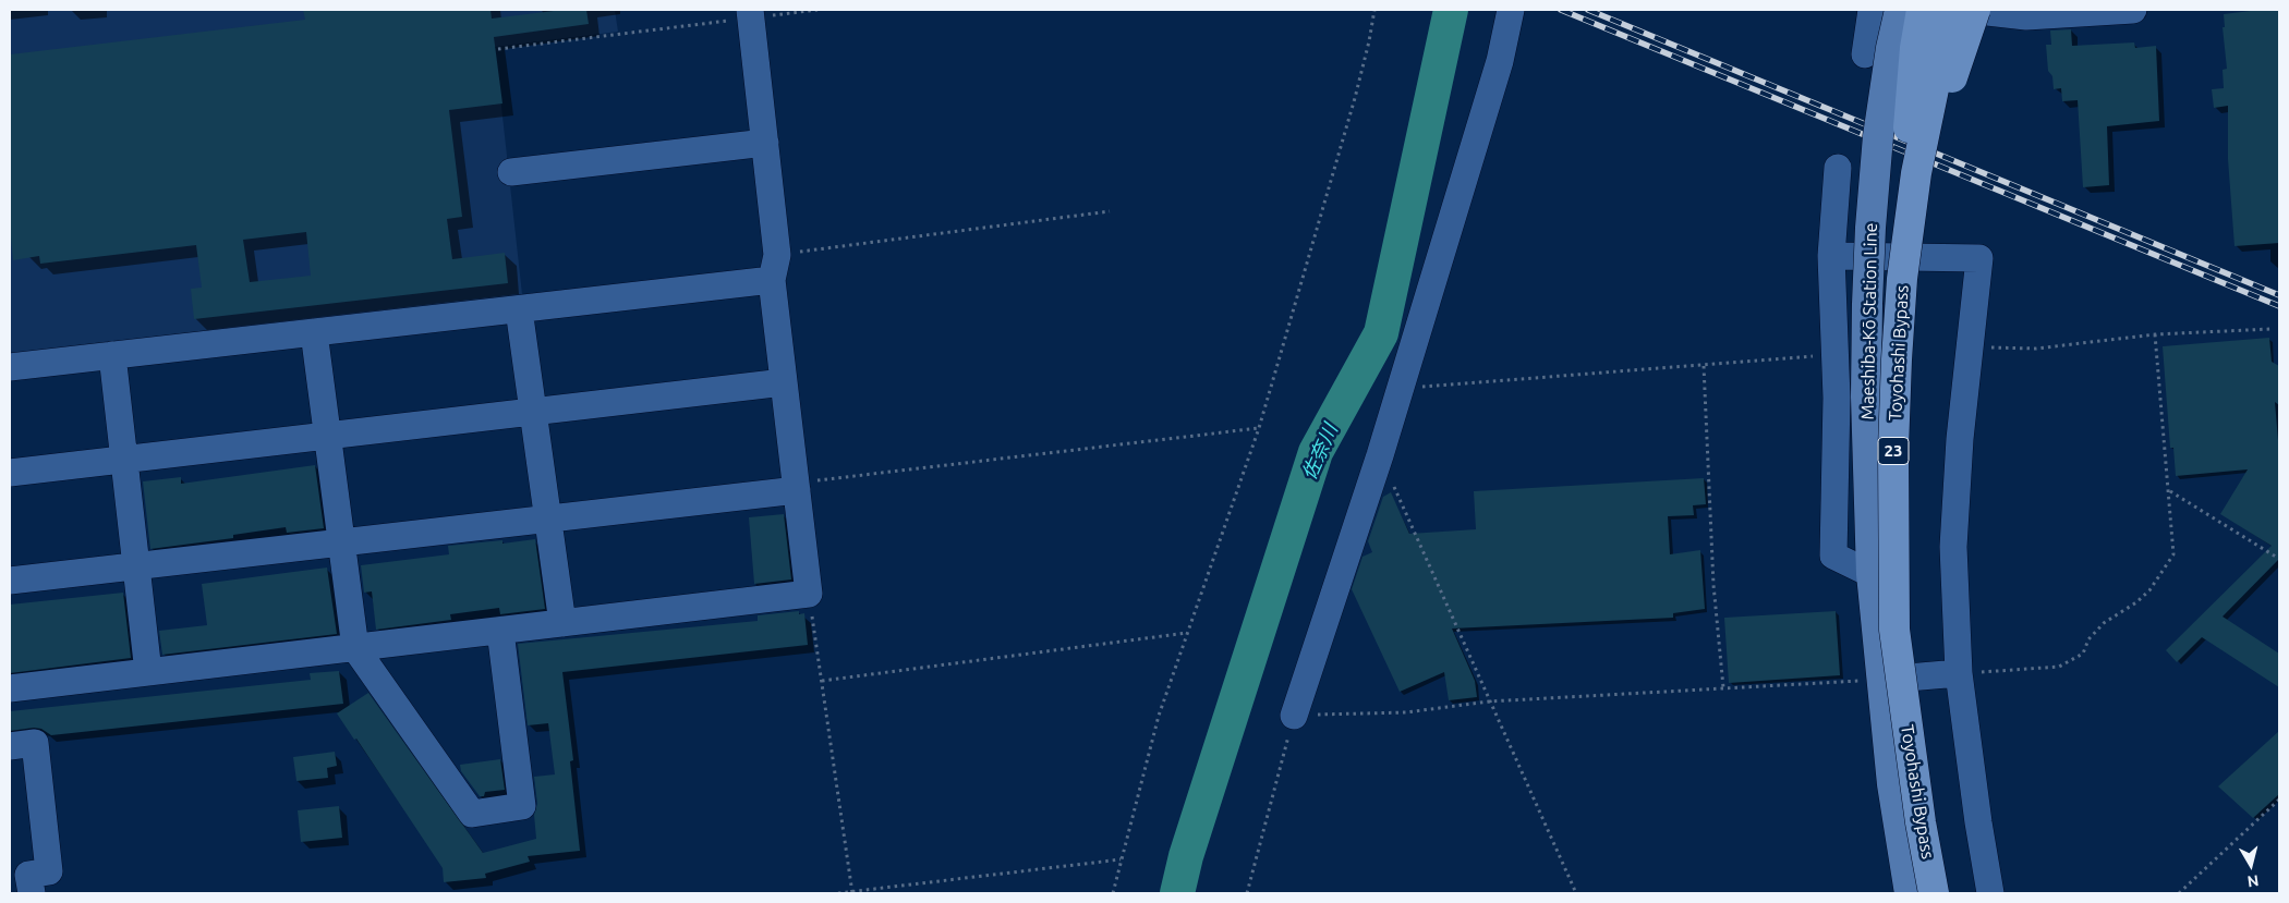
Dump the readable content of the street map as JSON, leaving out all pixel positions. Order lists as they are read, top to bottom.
{
  "streets": {
    "highway": ["Toyohashi Bypass", "23"],
    "main road": ["Maeshiba-Kō Station Line"]
  },
  "water": ["佐奈川"],
  "north": "bottom"
}
